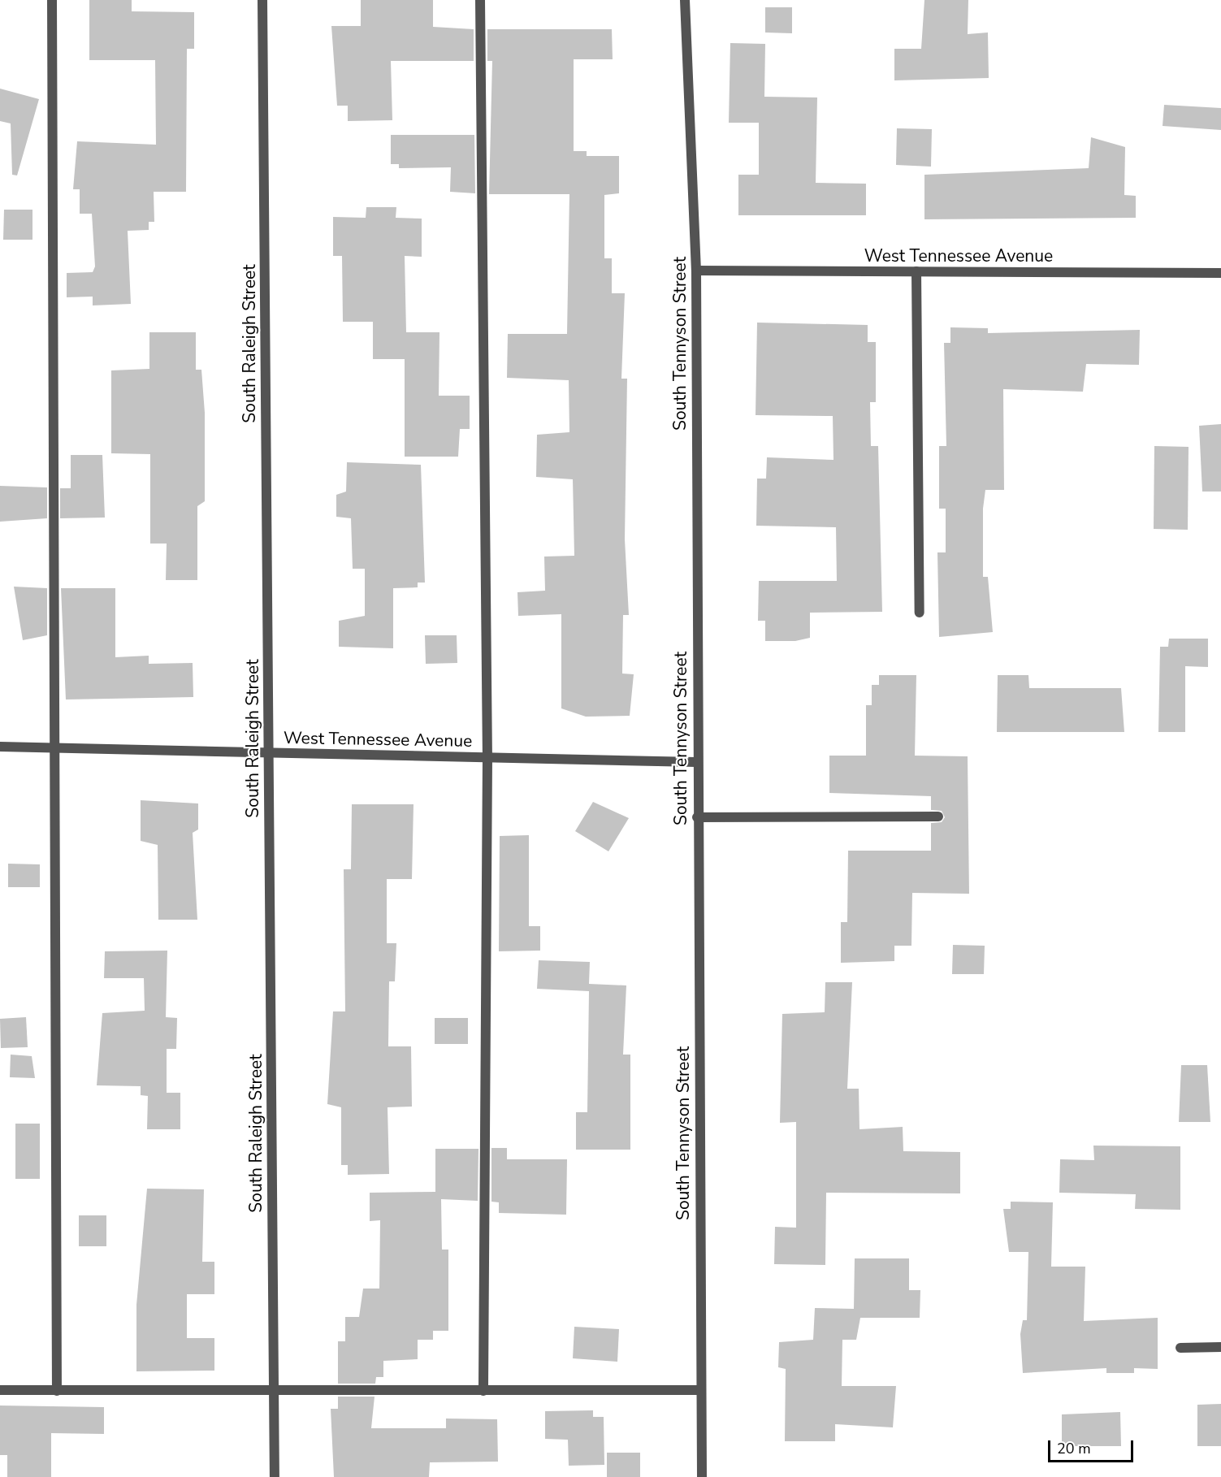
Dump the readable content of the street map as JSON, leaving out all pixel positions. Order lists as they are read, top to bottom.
{
  "streets": {
    "street": ["West Tennessee Avenue", "South Raleigh Street", "South Tennyson Street"]
  },
  "crossings": [
    ["West Tennessee Avenue", "South Raleigh Street"],
    ["West Tennessee Avenue", "South Tennyson Street"]
  ],
  "scale_bar": "20 m"
}
